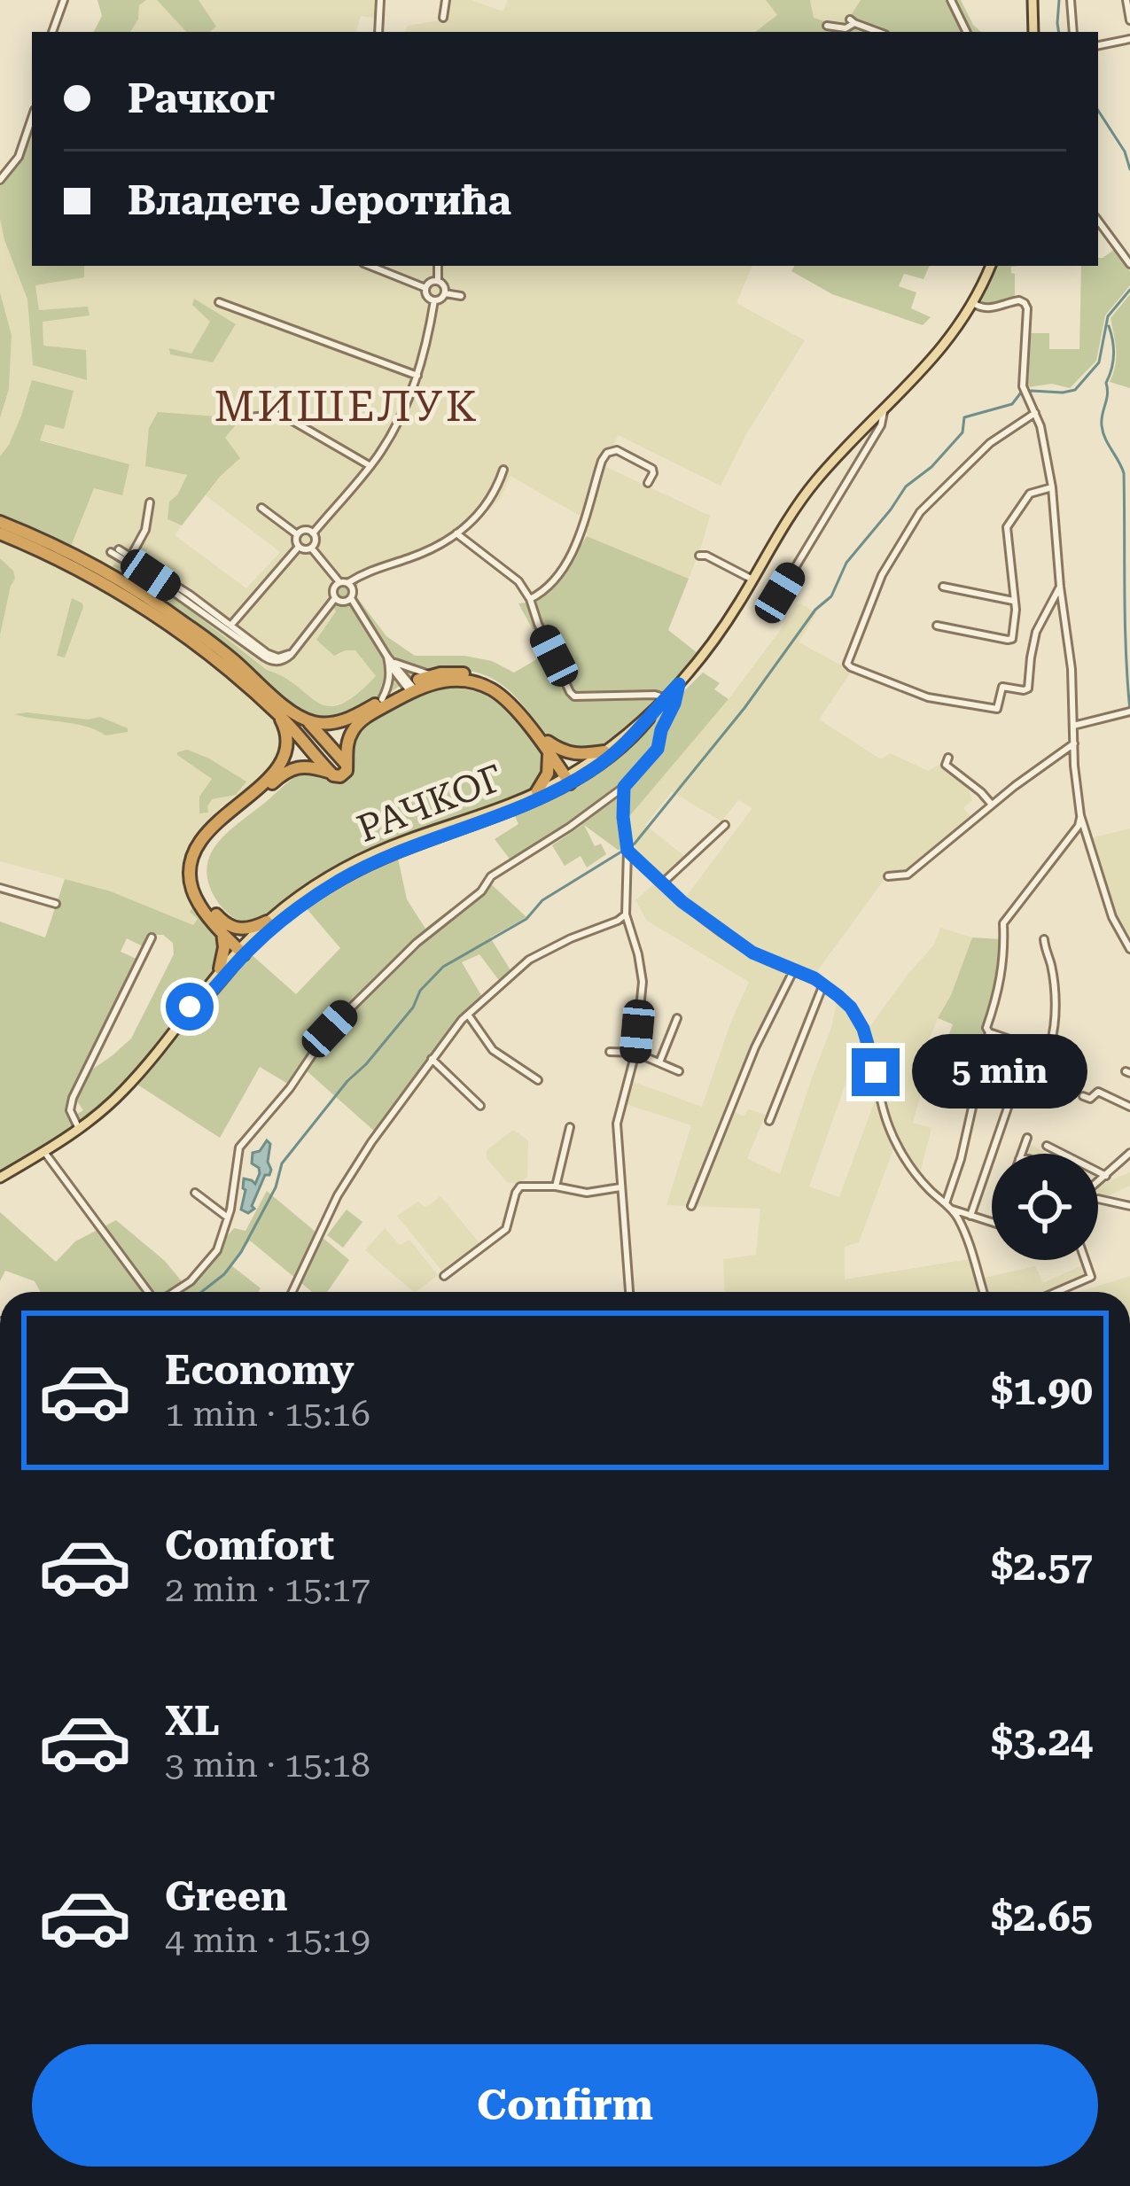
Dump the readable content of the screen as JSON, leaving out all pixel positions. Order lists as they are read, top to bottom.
{
  "streets": {
    "main road": ["РАЧКОГ"]
  },
  "districts": ["МИШЕЛУК"],
  "page": {
    "banner": ["Рачког", "Владете Јеротића"],
    "bubble": "5 min",
    "list": [
      {
        "name": "Economy",
        "note": "1 min · 15:16",
        "value": "$1.90"
      },
      {
        "name": "Comfort",
        "note": "2 min · 15:17",
        "value": "$2.57"
      },
      {
        "name": "XL",
        "note": "3 min · 15:18",
        "value": "$3.24"
      },
      {
        "name": "Green",
        "note": "4 min · 15:19",
        "value": "$2.65"
      }
    ],
    "buttons": "Confirm"
  }
}
